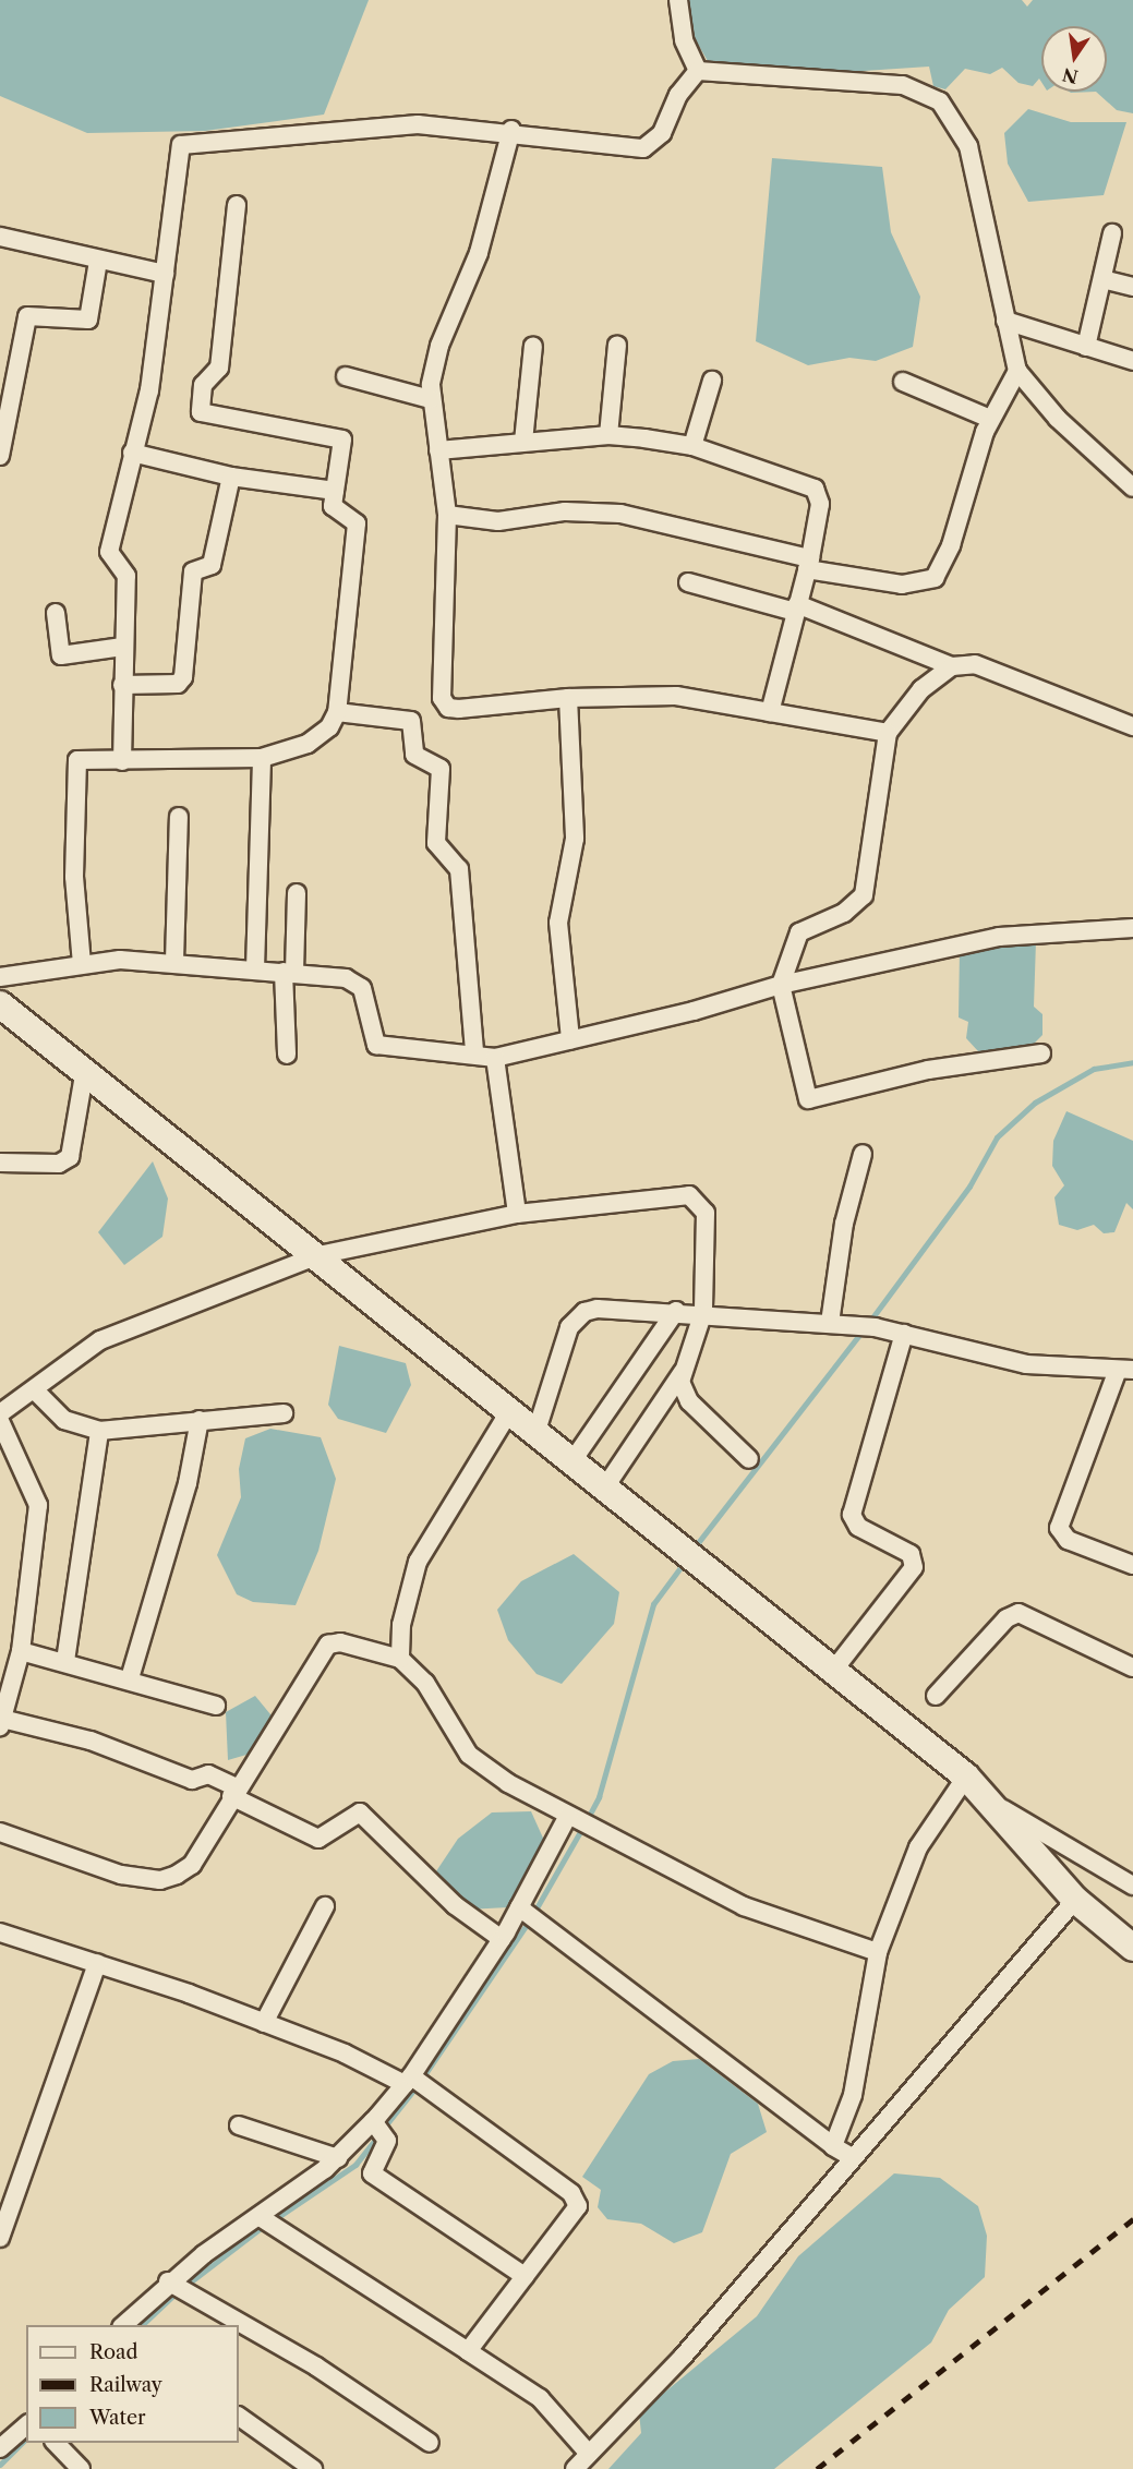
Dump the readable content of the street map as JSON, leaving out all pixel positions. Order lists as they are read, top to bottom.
{
  "legend": ["Road", "Railway", "Water"],
  "north": "bottom"
}
